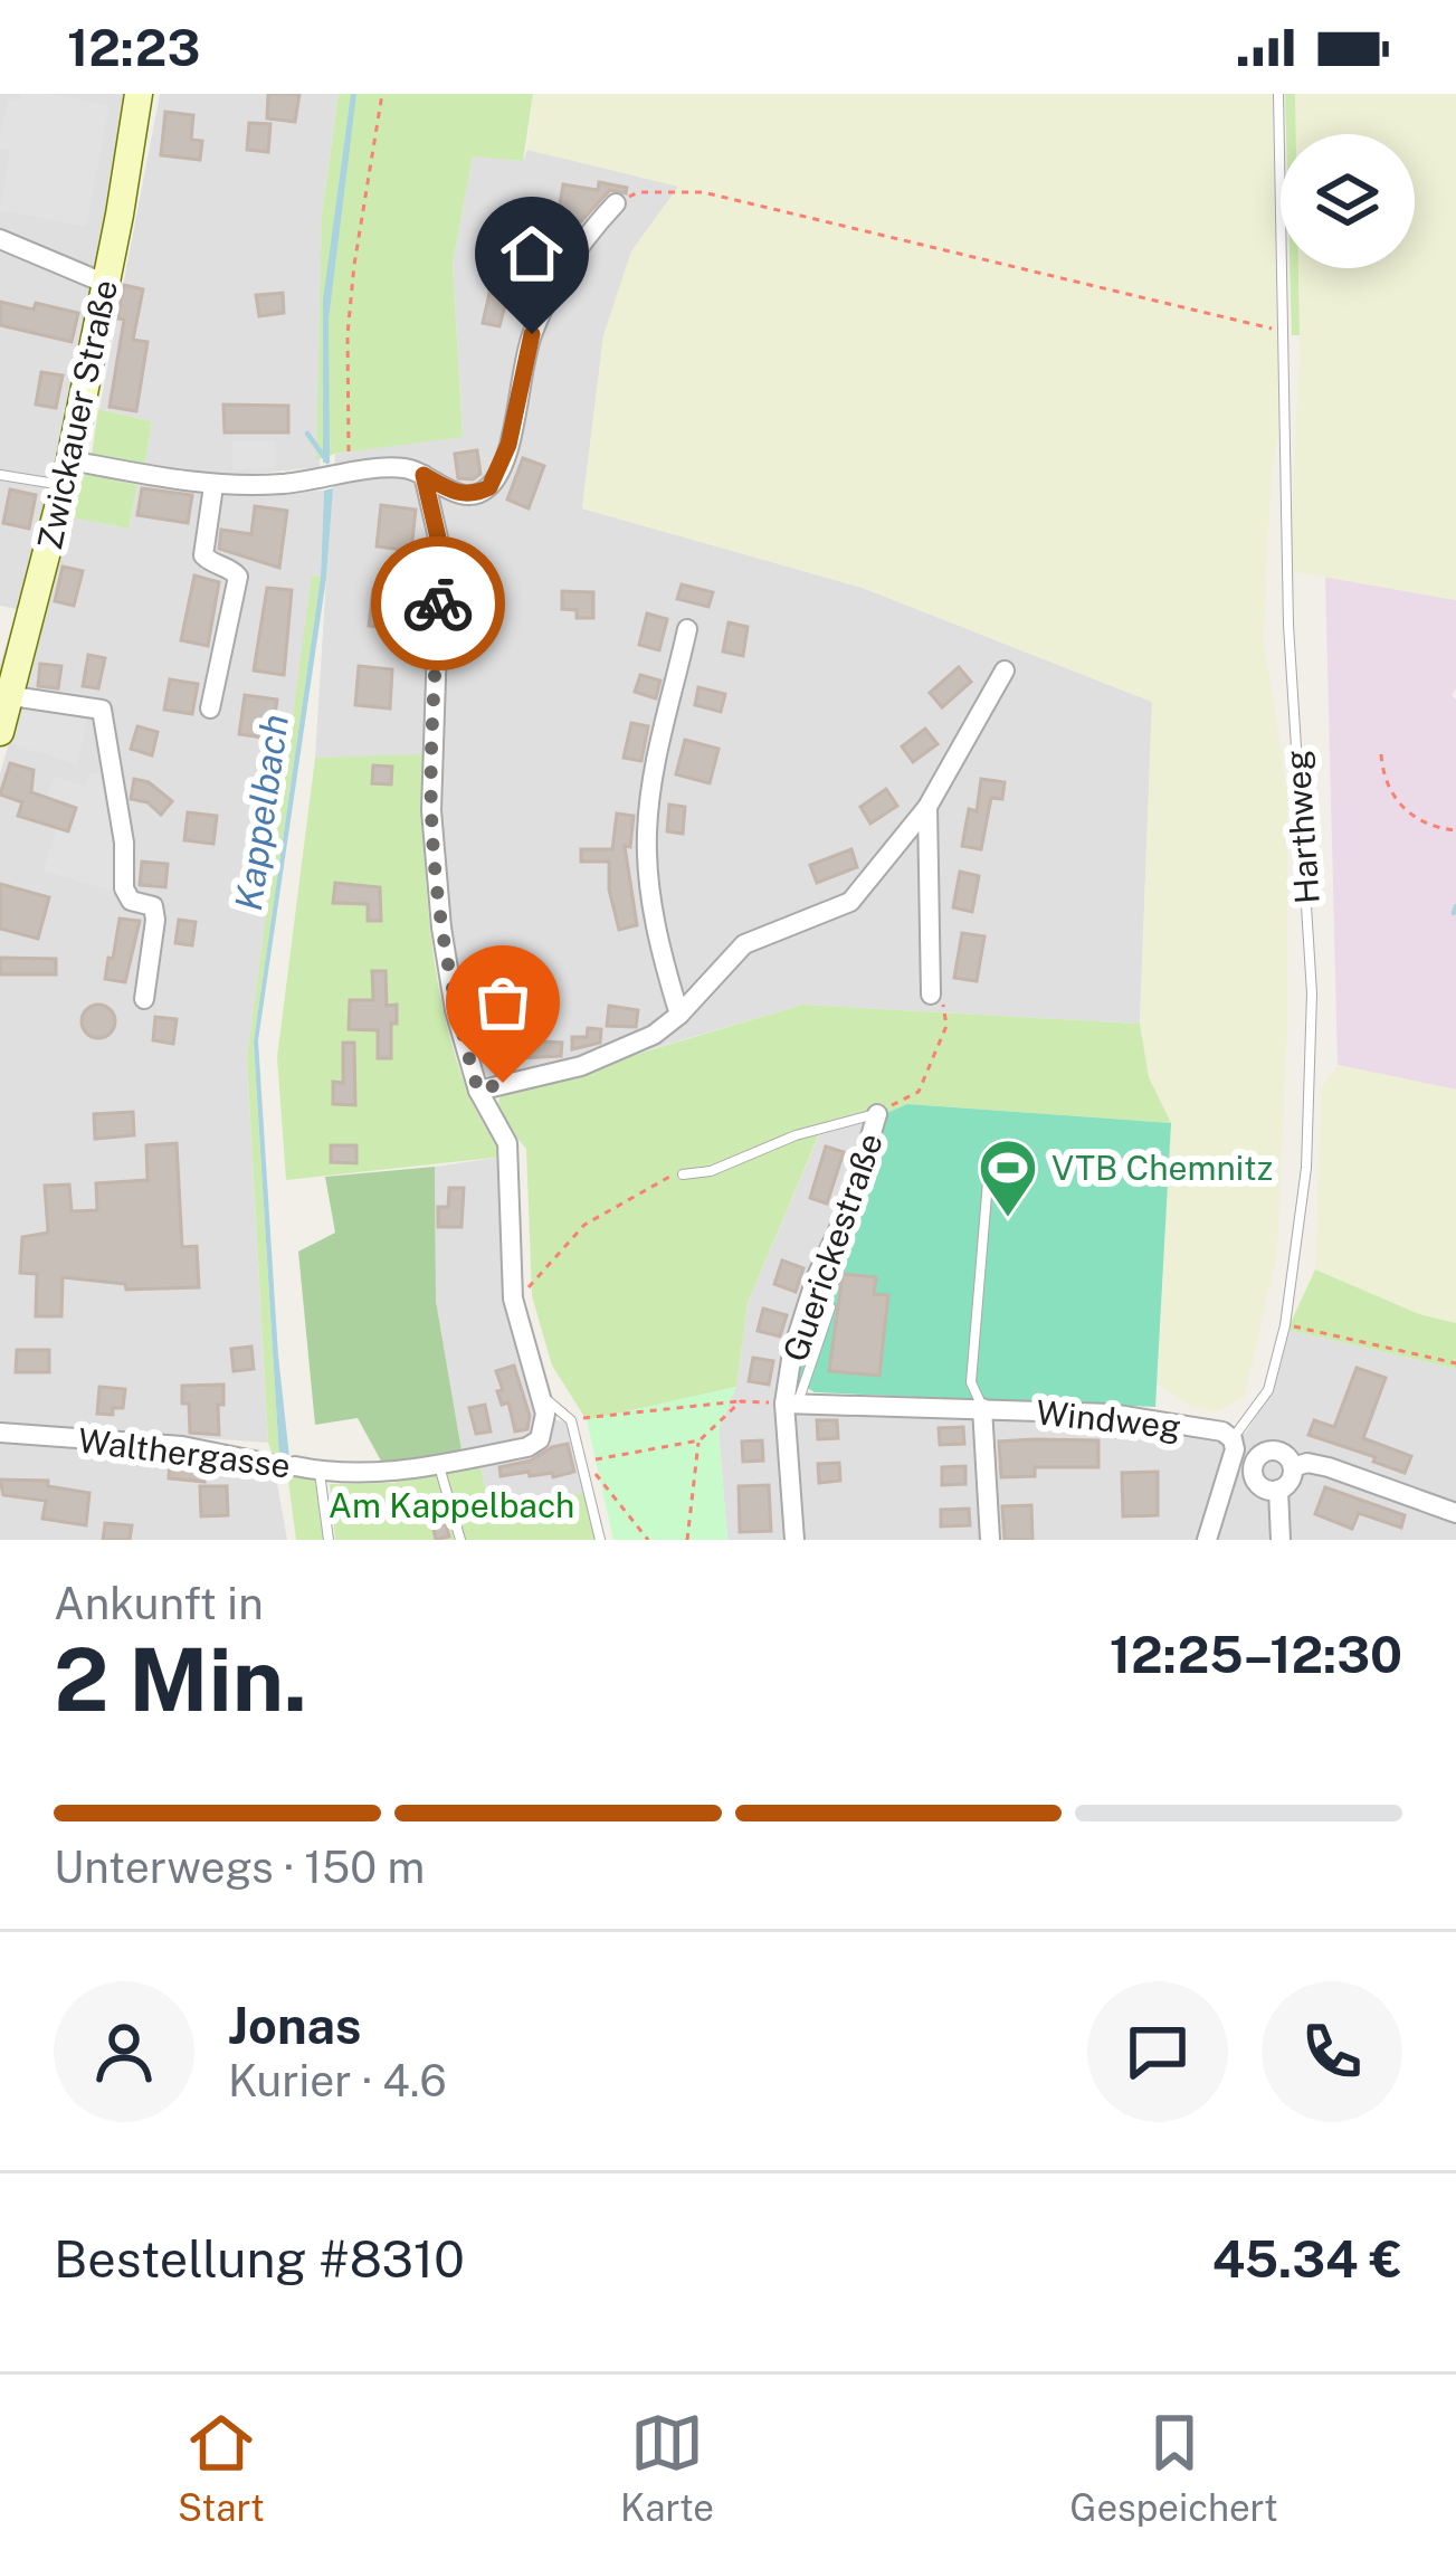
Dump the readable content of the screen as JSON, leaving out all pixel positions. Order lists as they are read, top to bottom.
{
  "streets": {
    "main road": ["Zwickauer Straße"],
    "street": [
      "Harthweg",
      "Guerickestraße",
      "Windweg",
      "Walthergasse"
    ]
  },
  "crossings": [
    ["Harthweg", "Windweg"],
    ["Guerickestraße", "Windweg"]
  ],
  "water": ["Kappelbach"],
  "parks": ["Am Kappelbach"],
  "places": {
    "sports": ["VTB Chemnitz"]
  },
  "page": {
    "status": "12:23",
    "heading": ["2 Min.", "Ankunft in", "12:25–12:30"],
    "panel": [
      "Jonas",
      "Kurier · 4.6",
      "Bestellung #8310",
      "45.34 €"
    ],
    "bar": "Unterwegs · 150 m",
    "tabs": ["Start", "Karte", "Gespeichert"]
  }
}
